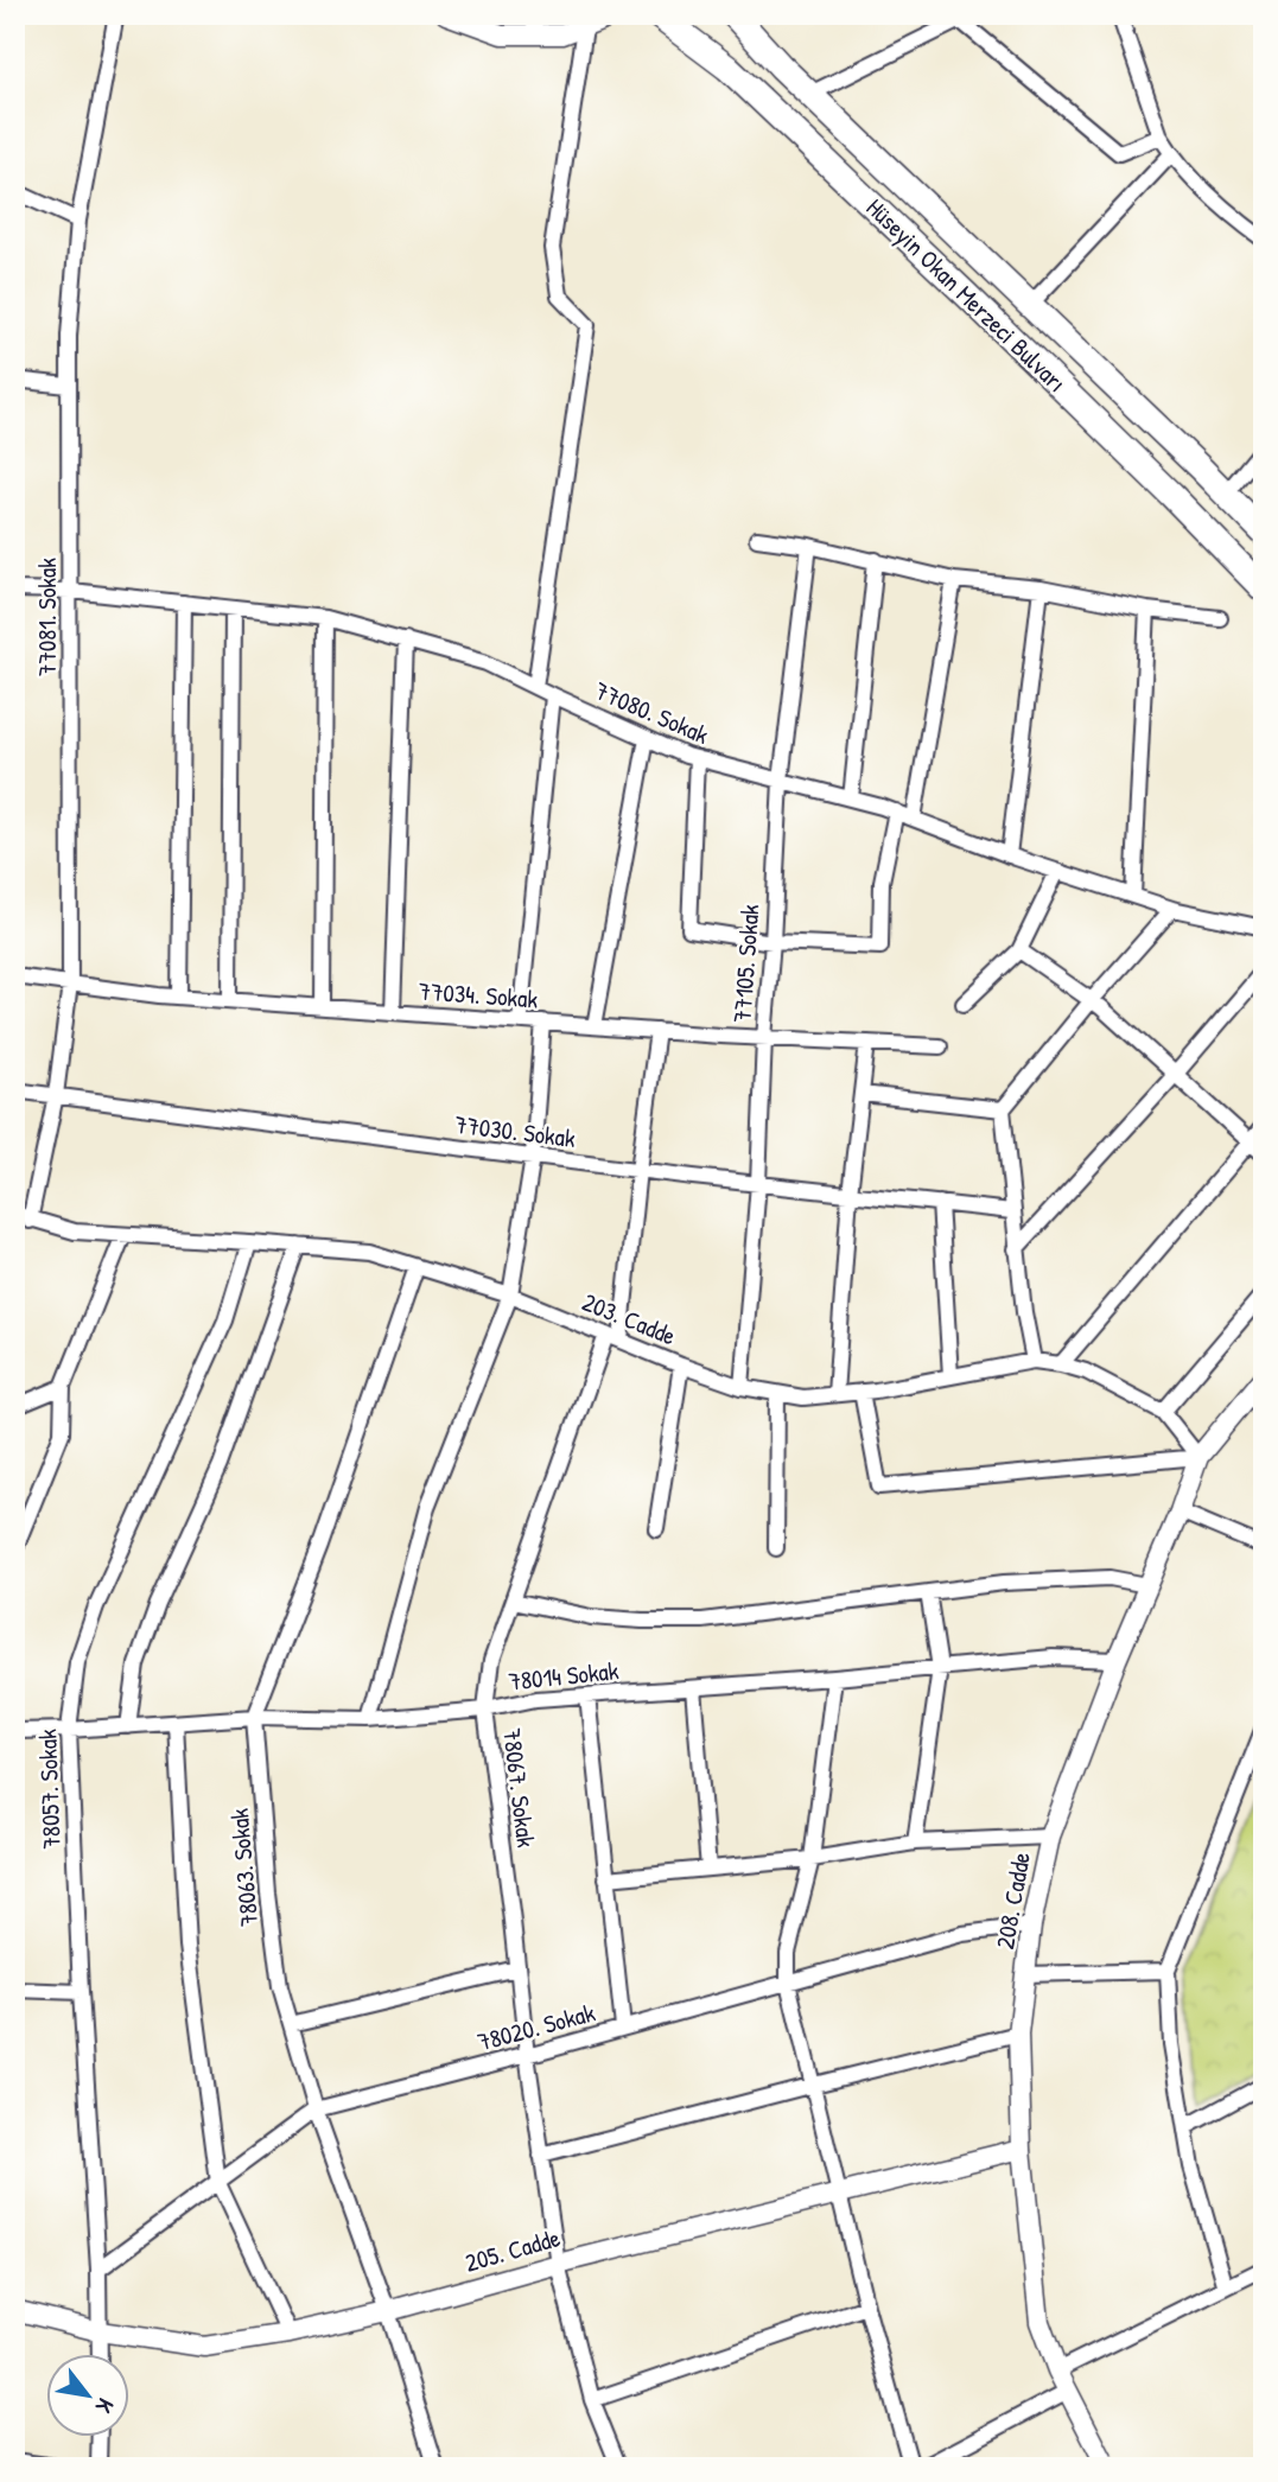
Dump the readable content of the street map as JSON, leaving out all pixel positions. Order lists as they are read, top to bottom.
{
  "streets": {
    "main road": ["Hüseyin Okan Merzeci Bulvarı"],
    "street": [
      "77081. Sokak",
      "77080. Sokak",
      "77105. Sokak",
      "77034. Sokak",
      "77030. Sokak",
      "203. Cadde",
      "78014 Sokak",
      "78067. Sokak",
      "78057. Sokak",
      "78063. Sokak",
      "208. Cadde",
      "78020. Sokak",
      "205. Cadde"
    ]
  },
  "crossings": [
    ["77081. Sokak", "77080. Sokak"],
    ["77081. Sokak", "77034. Sokak"],
    ["77081. Sokak", "77030. Sokak"],
    ["77081. Sokak", "203. Cadde"],
    ["77080. Sokak", "77105. Sokak"],
    ["77105. Sokak", "77034. Sokak"],
    ["77105. Sokak", "77030. Sokak"],
    ["77105. Sokak", "203. Cadde"],
    ["77034. Sokak", "78067. Sokak"],
    ["77030. Sokak", "78067. Sokak"],
    ["203. Cadde", "78067. Sokak"],
    ["203. Cadde", "78057. Sokak"],
    ["203. Cadde", "78063. Sokak"],
    ["203. Cadde", "208. Cadde"],
    ["78014 Sokak", "78067. Sokak"],
    ["78014 Sokak", "78057. Sokak"],
    ["78014 Sokak", "78063. Sokak"],
    ["78014 Sokak", "208. Cadde"],
    ["78067. Sokak", "78020. Sokak"],
    ["78067. Sokak", "205. Cadde"],
    ["78057. Sokak", "78020. Sokak"],
    ["78057. Sokak", "205. Cadde"],
    ["78063. Sokak", "78020. Sokak"],
    ["78063. Sokak", "205. Cadde"],
    ["208. Cadde", "78020. Sokak"],
    ["208. Cadde", "205. Cadde"]
  ],
  "north": "bottom right"
}
